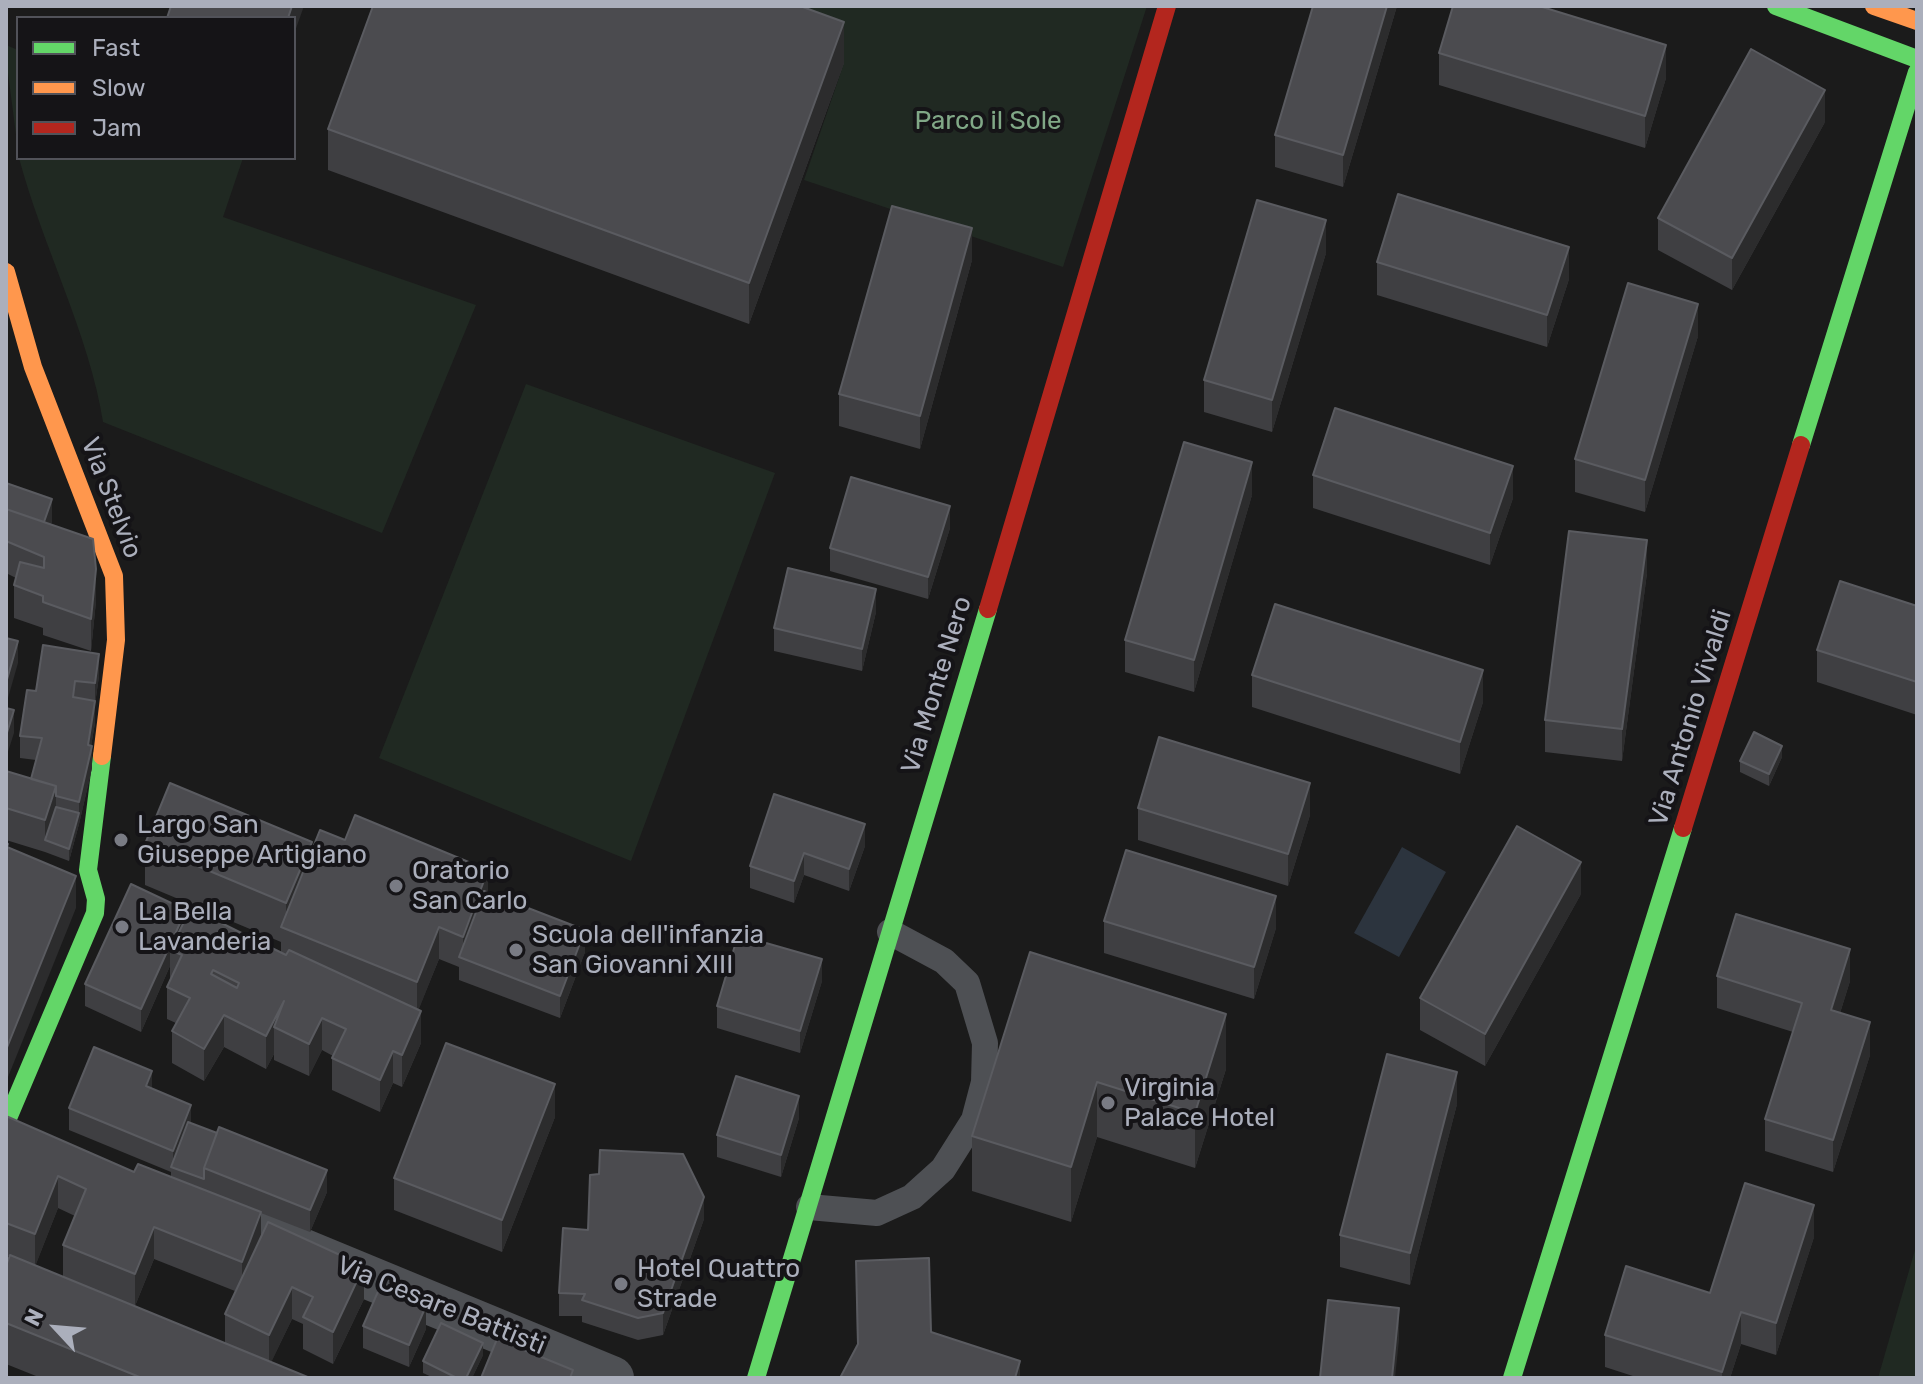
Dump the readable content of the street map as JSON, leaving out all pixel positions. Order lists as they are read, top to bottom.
{
  "streets": {
    "street": [
      "Via Stelvio",
      "Via Monte Nero",
      "Via Antonio Vivaldi",
      "Via Cesare Battisti"
    ]
  },
  "parks": ["Parco il Sole"],
  "places": [
    "Largo San Giuseppe Artigiano",
    "Oratorio San Carlo",
    "La Bella Lavanderia",
    "Scuola dell'infanzia San Giovanni XIII",
    "Virginia Palace Hotel",
    "Hotel Quattro Strade"
  ],
  "legend": ["Fast", "Slow", "Jam"],
  "north": "top left"
}
